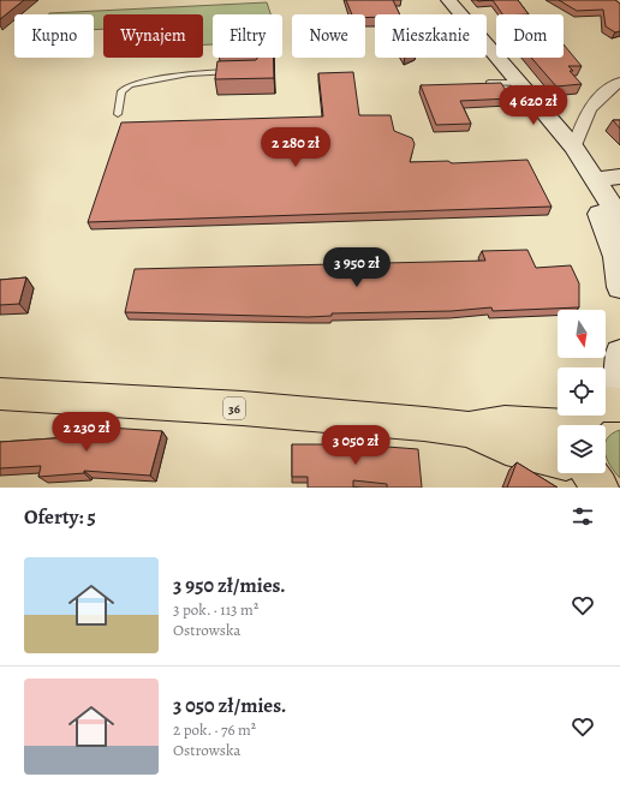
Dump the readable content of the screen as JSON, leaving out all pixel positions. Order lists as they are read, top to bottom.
{
  "streets": {
    "main road": ["36"]
  },
  "north": "bottom",
  "page": {
    "chip": [
      "Kupno",
      "Wynajem",
      "Filtry",
      "Nowe",
      "Mieszkanie",
      "Dom"
    ],
    "price": [
      "4 620 zł",
      "2 280 zł",
      "3 950 zł",
      "2 230 zł",
      "3 050 zł"
    ],
    "heading": "Oferty: 5",
    "list": [
      {
        "name": "3 950 zł/mies.",
        "note": "3 pok. · 113 m² · Ostrowska"
      },
      {
        "name": "3 050 zł/mies.",
        "note": "2 pok. · 76 m² · Ostrowska"
      }
    ]
  }
}
